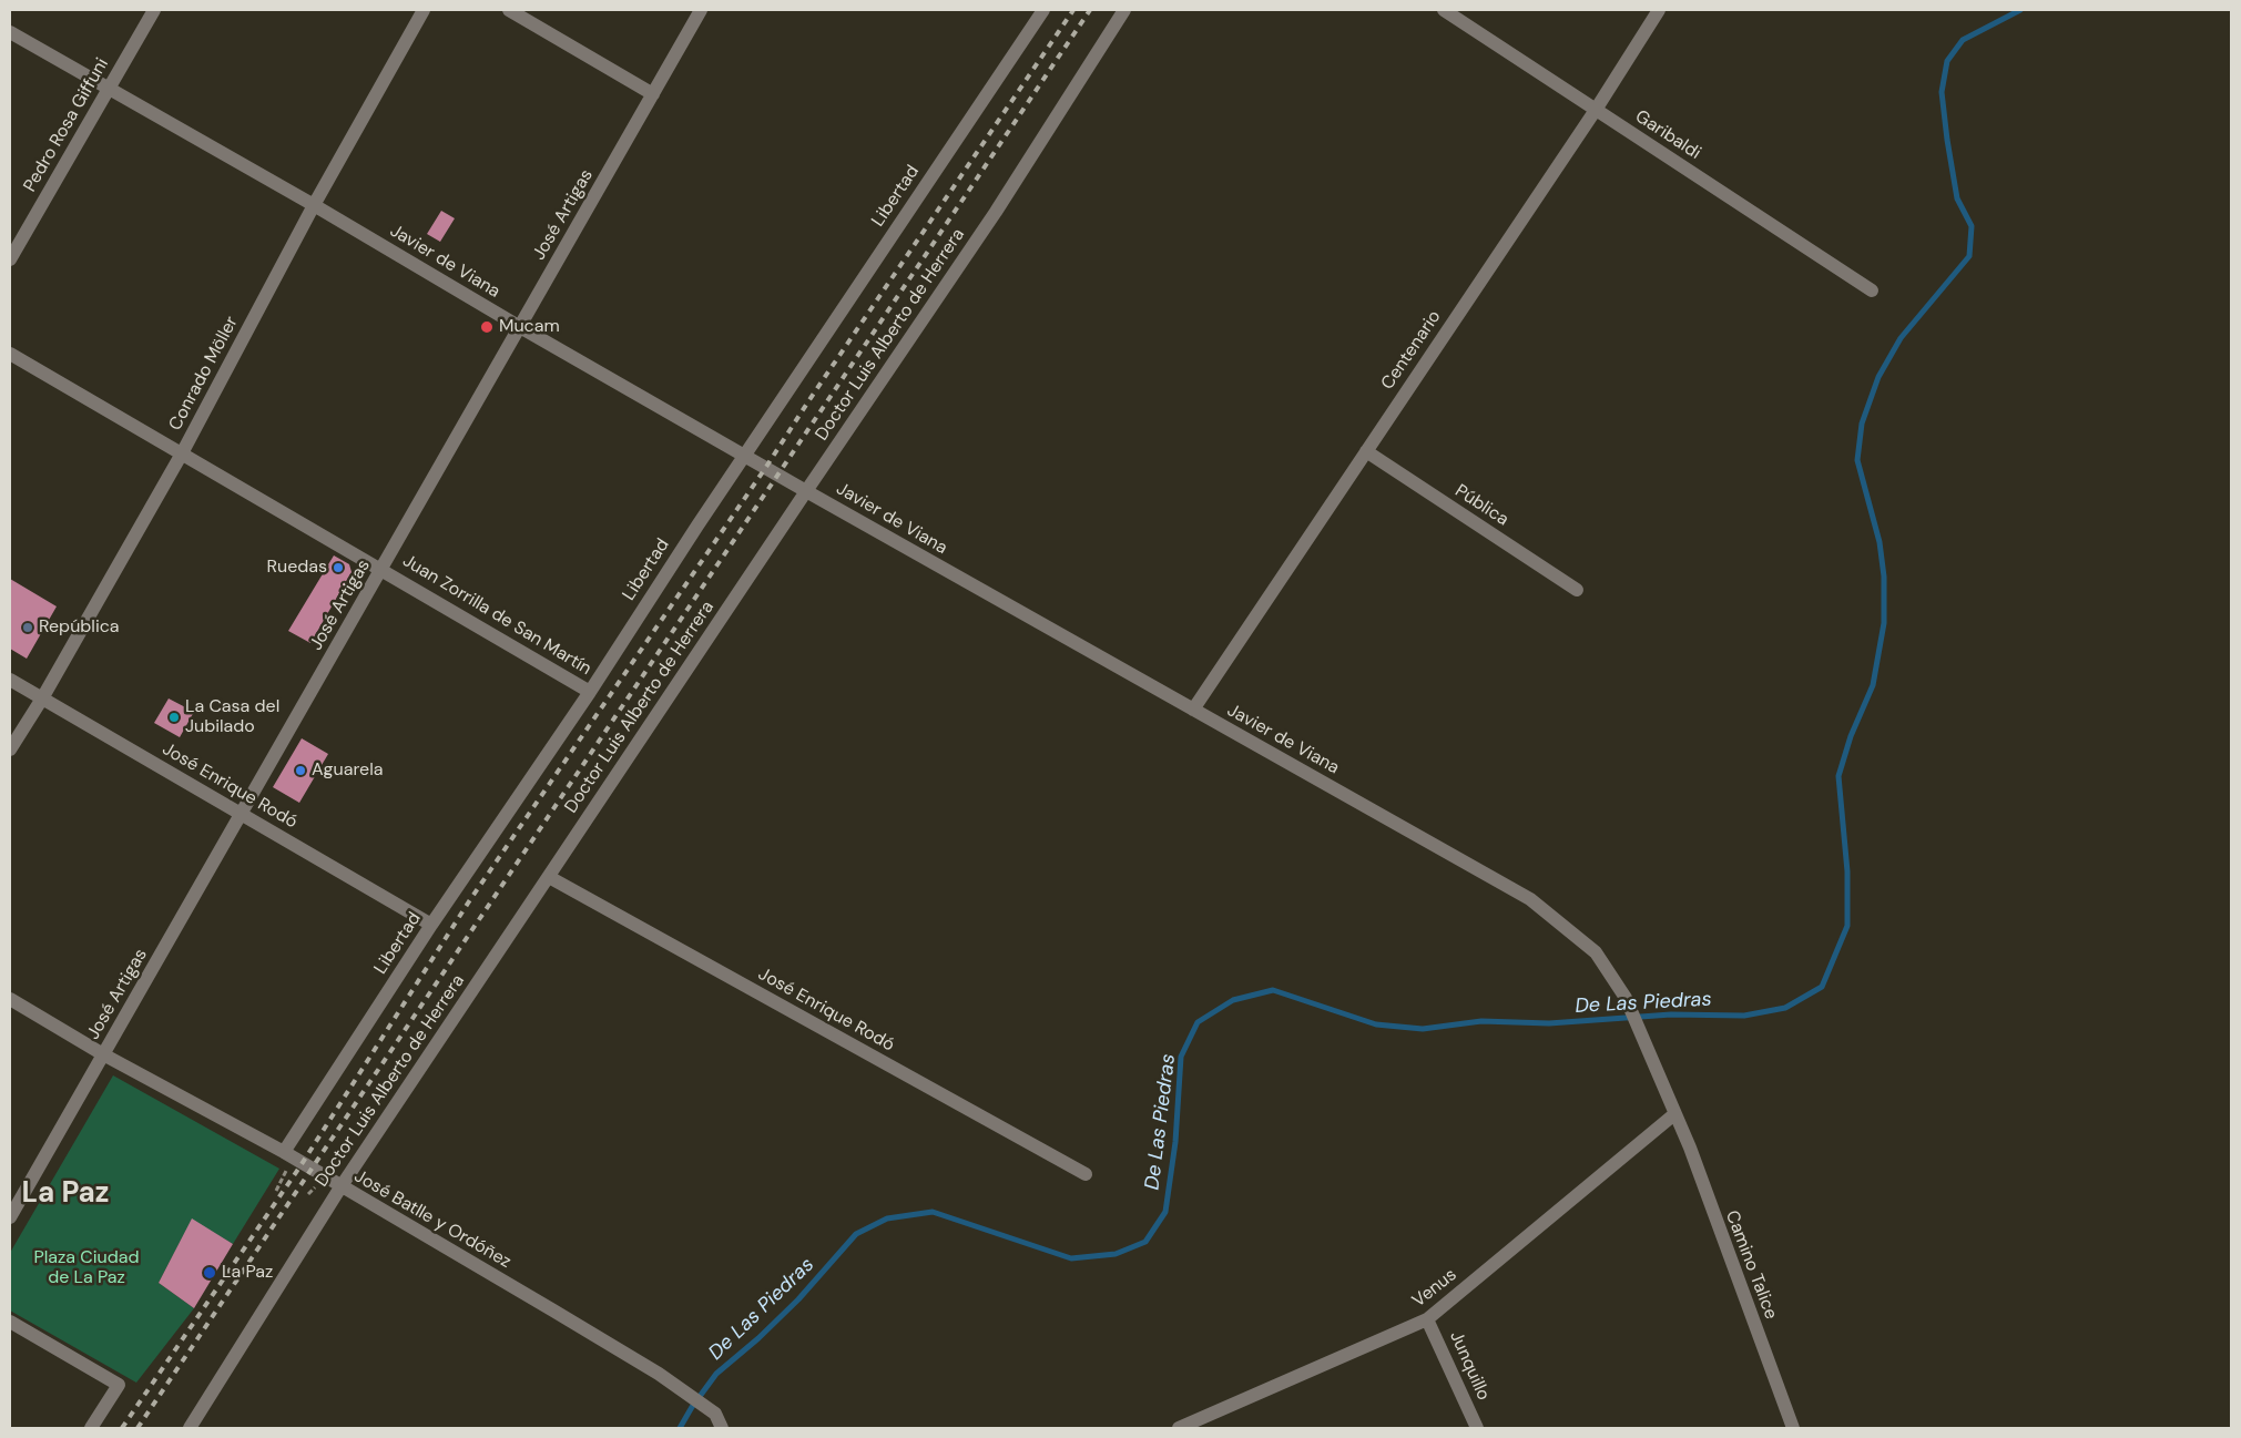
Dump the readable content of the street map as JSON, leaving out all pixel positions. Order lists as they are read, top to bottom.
{
  "streets": {
    "street": [
      "Pedro Rosa Giffuni",
      "Garibaldi",
      "Libertad",
      "José Artigas",
      "Javier de Viana",
      "Doctor Luis Alberto de Herrera",
      "Centenario",
      "Conrado Möller",
      "Pública",
      "Juan Zorrilla de San Martín",
      "José Enrique Rodó",
      "José Batlle y Ordóñez",
      "Camino Talice",
      "Venus",
      "Junquillo"
    ]
  },
  "crossings": [
    ["Pedro Rosa Giffuni", "Javier de Viana"],
    ["Garibaldi", "Centenario"],
    ["Libertad", "Javier de Viana"],
    ["Libertad", "Juan Zorrilla de San Martín"],
    ["Libertad", "José Enrique Rodó"],
    ["Libertad", "José Batlle y Ordóñez"],
    ["José Artigas", "Javier de Viana"],
    ["José Artigas", "Juan Zorrilla de San Martín"],
    ["José Artigas", "José Enrique Rodó"],
    ["José Artigas", "José Batlle y Ordóñez"],
    ["Javier de Viana", "Doctor Luis Alberto de Herrera"],
    ["Javier de Viana", "Centenario"],
    ["Javier de Viana", "Conrado Möller"],
    ["Javier de Viana", "Camino Talice"],
    ["Javier de Viana", "Venus"],
    ["Doctor Luis Alberto de Herrera", "José Enrique Rodó"],
    ["Doctor Luis Alberto de Herrera", "José Batlle y Ordóñez"],
    ["Centenario", "Pública"],
    ["Conrado Möller", "Juan Zorrilla de San Martín"],
    ["Conrado Möller", "José Enrique Rodó"],
    ["Camino Talice", "Venus"],
    ["Venus", "Junquillo"]
  ],
  "districts": ["La Paz"],
  "water": ["De Las Piedras"],
  "parks": ["Plaza Ciudad de La Paz"],
  "places": [
    "Mucam",
    "Ruedas",
    "República",
    "La Casa del Jubilado",
    "Aguarela",
    "La Paz"
  ]
}
